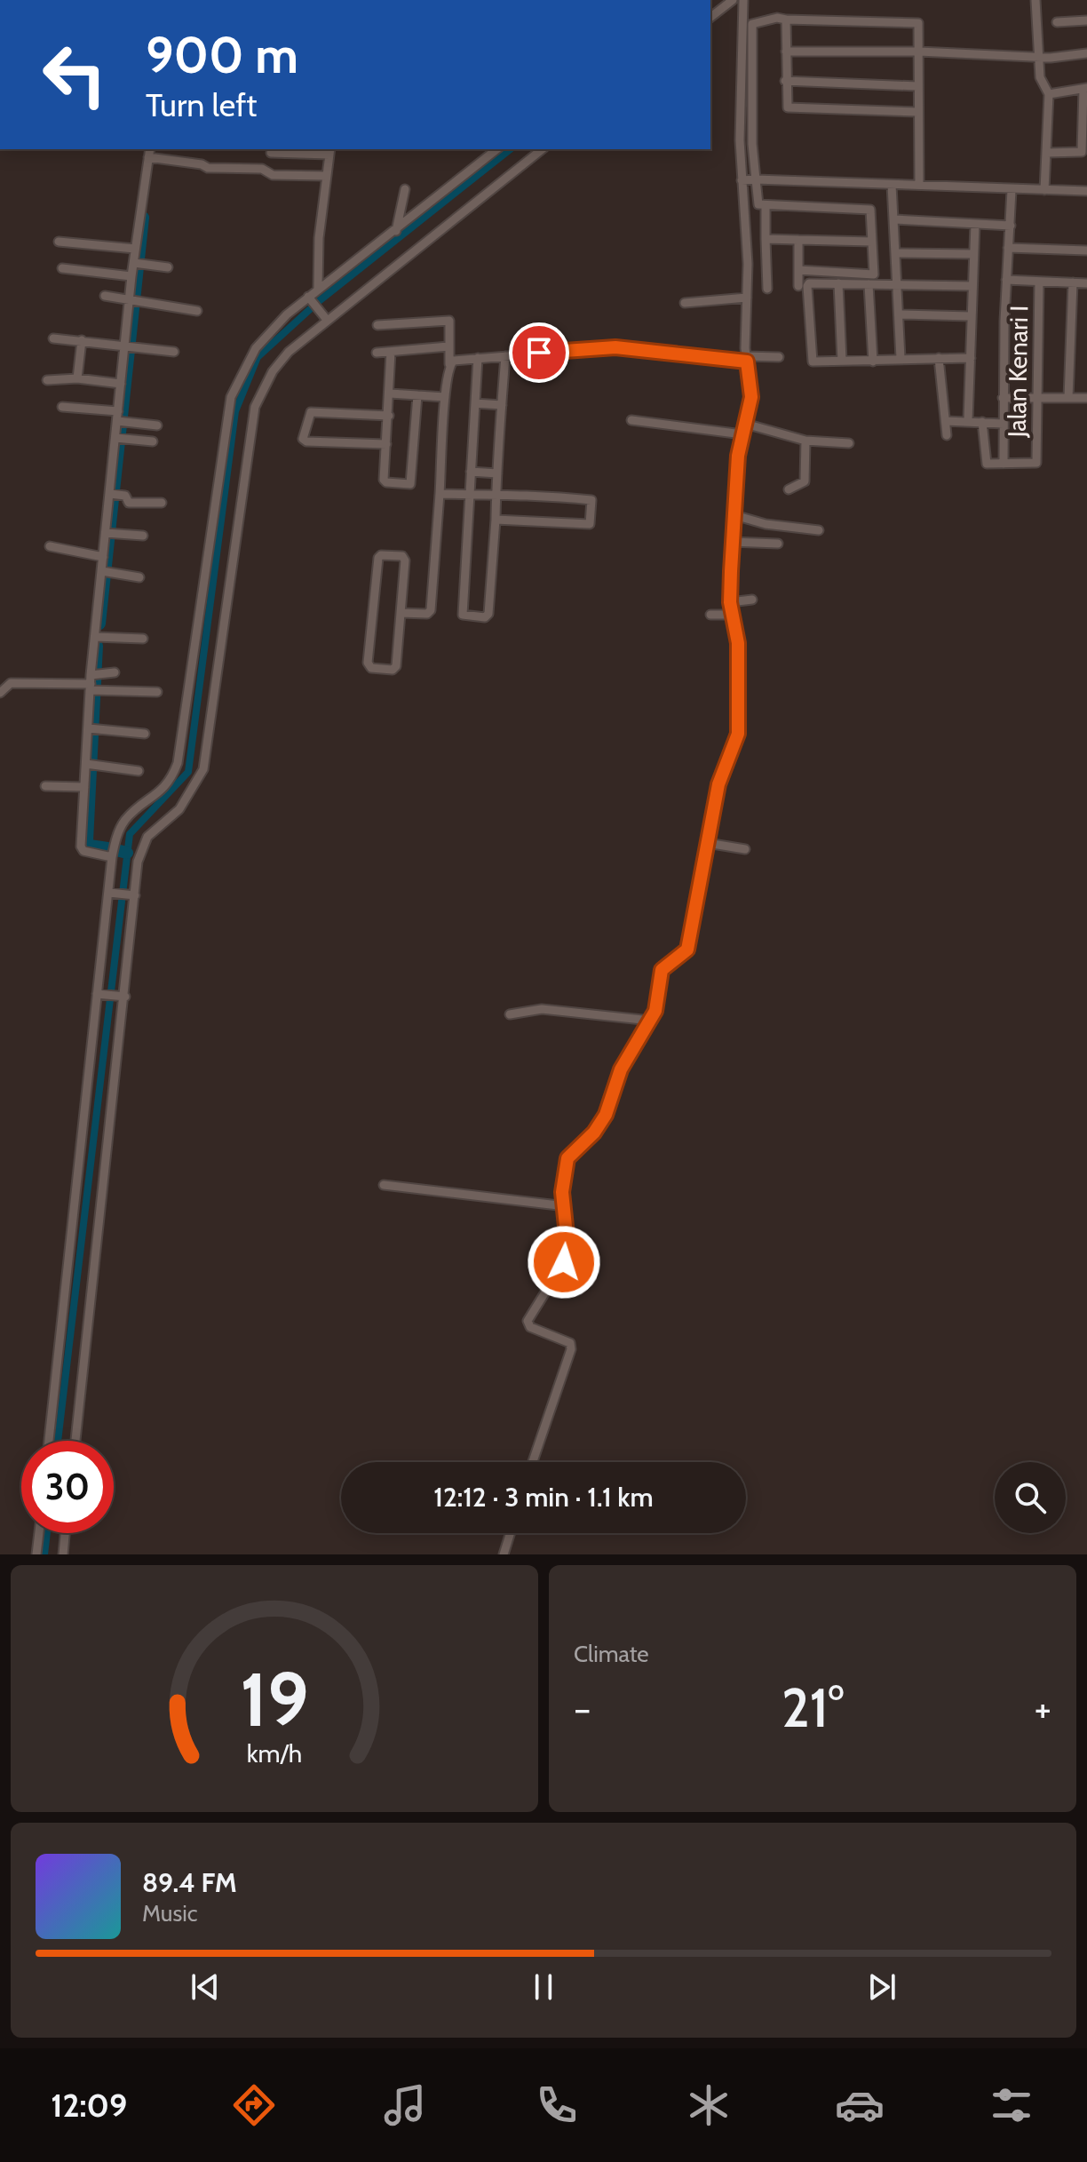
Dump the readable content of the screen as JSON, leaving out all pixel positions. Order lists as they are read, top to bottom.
{
  "streets": {
    "street": ["Jalan Kenari I"]
  },
  "page": {
    "turn": ["900 m", "Turn left"],
    "limit": "30",
    "trip": "12:12 · 3 min · 1.1 km",
    "tile": "Climate",
    "heat": ["−", "21°", "+"],
    "song": ["89.4 FM", "Music"],
    "tabs": "12:09",
    "gauge": ["19", "km/h"]
  }
}
